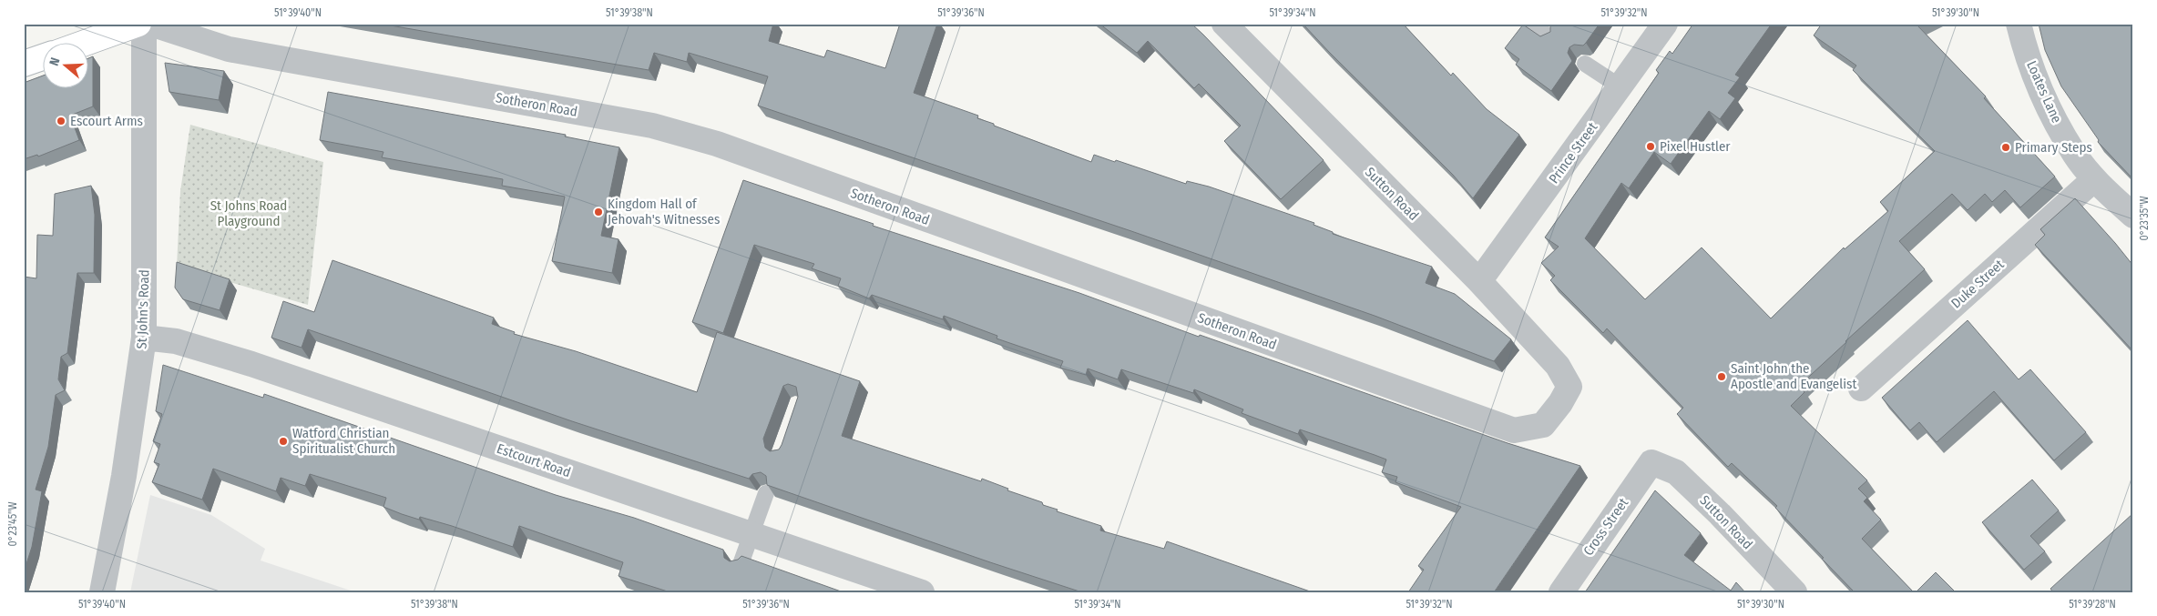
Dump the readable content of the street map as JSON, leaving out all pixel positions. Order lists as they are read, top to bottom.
{
  "streets": {
    "street": [
      "Loates Lane",
      "Sotheron Road",
      "Prince Street",
      "Sutton Road",
      "Duke Street",
      "St John's Road",
      "Estcourt Road",
      "Cross Street"
    ]
  },
  "crossings": [
    ["Loates Lane", "Duke Street"],
    ["Sotheron Road", "Sutton Road"],
    ["Prince Street", "Sutton Road"],
    ["Sutton Road", "Cross Street"],
    ["St John's Road", "Estcourt Road"]
  ],
  "parks": ["St Johns Road Playground"],
  "places": [
    "Escourt Arms",
    "Pixel Hustler",
    "Primary Steps",
    "Kingdom Hall of Jehovah's Witnesses",
    "Saint John the Apostle and Evangelist",
    "Watford Christian Spiritualist Church"
  ],
  "north": "left",
  "coordinates": [
    "51°39'40\"N",
    "51°39'38\"N",
    "51°39'36\"N",
    "51°39'34\"N",
    "51°39'32\"N",
    "51°39'30\"N",
    "0°23'35\"W",
    "0°23'45\"W",
    "51°39'28\"N"
  ]
}
